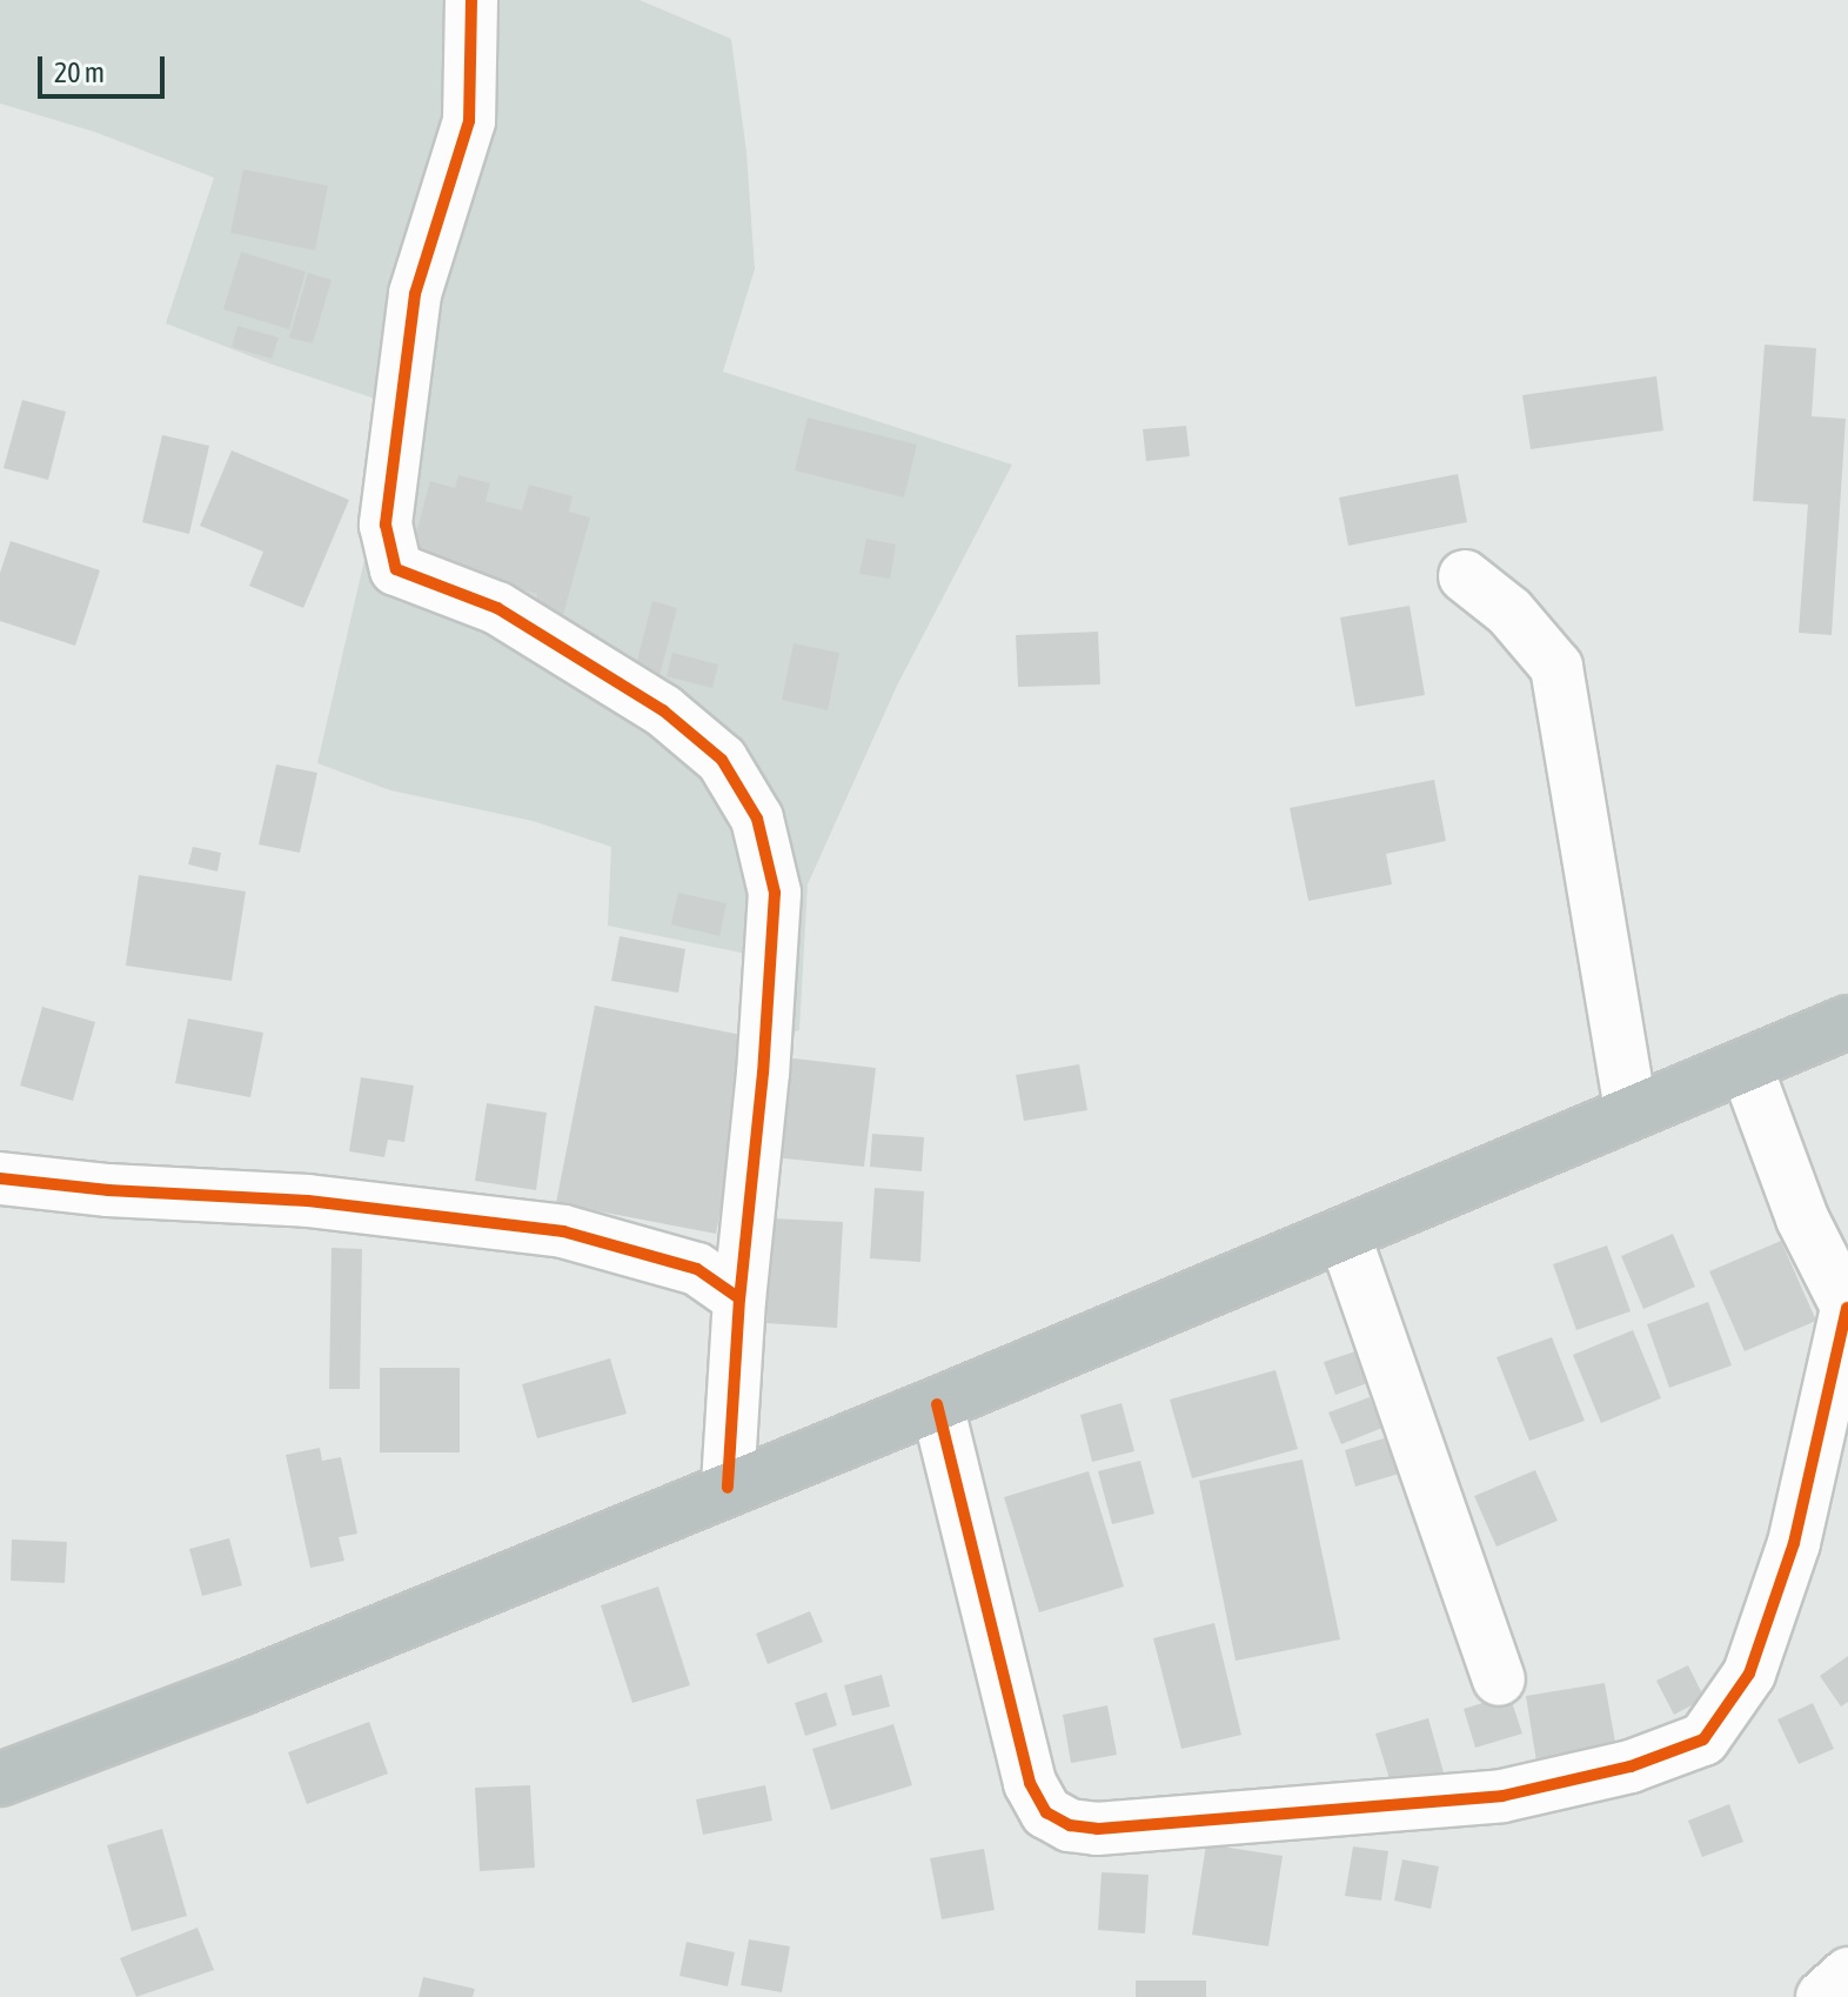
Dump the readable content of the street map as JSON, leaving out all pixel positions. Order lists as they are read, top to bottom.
{
  "scale_bar": "20 m"
}
